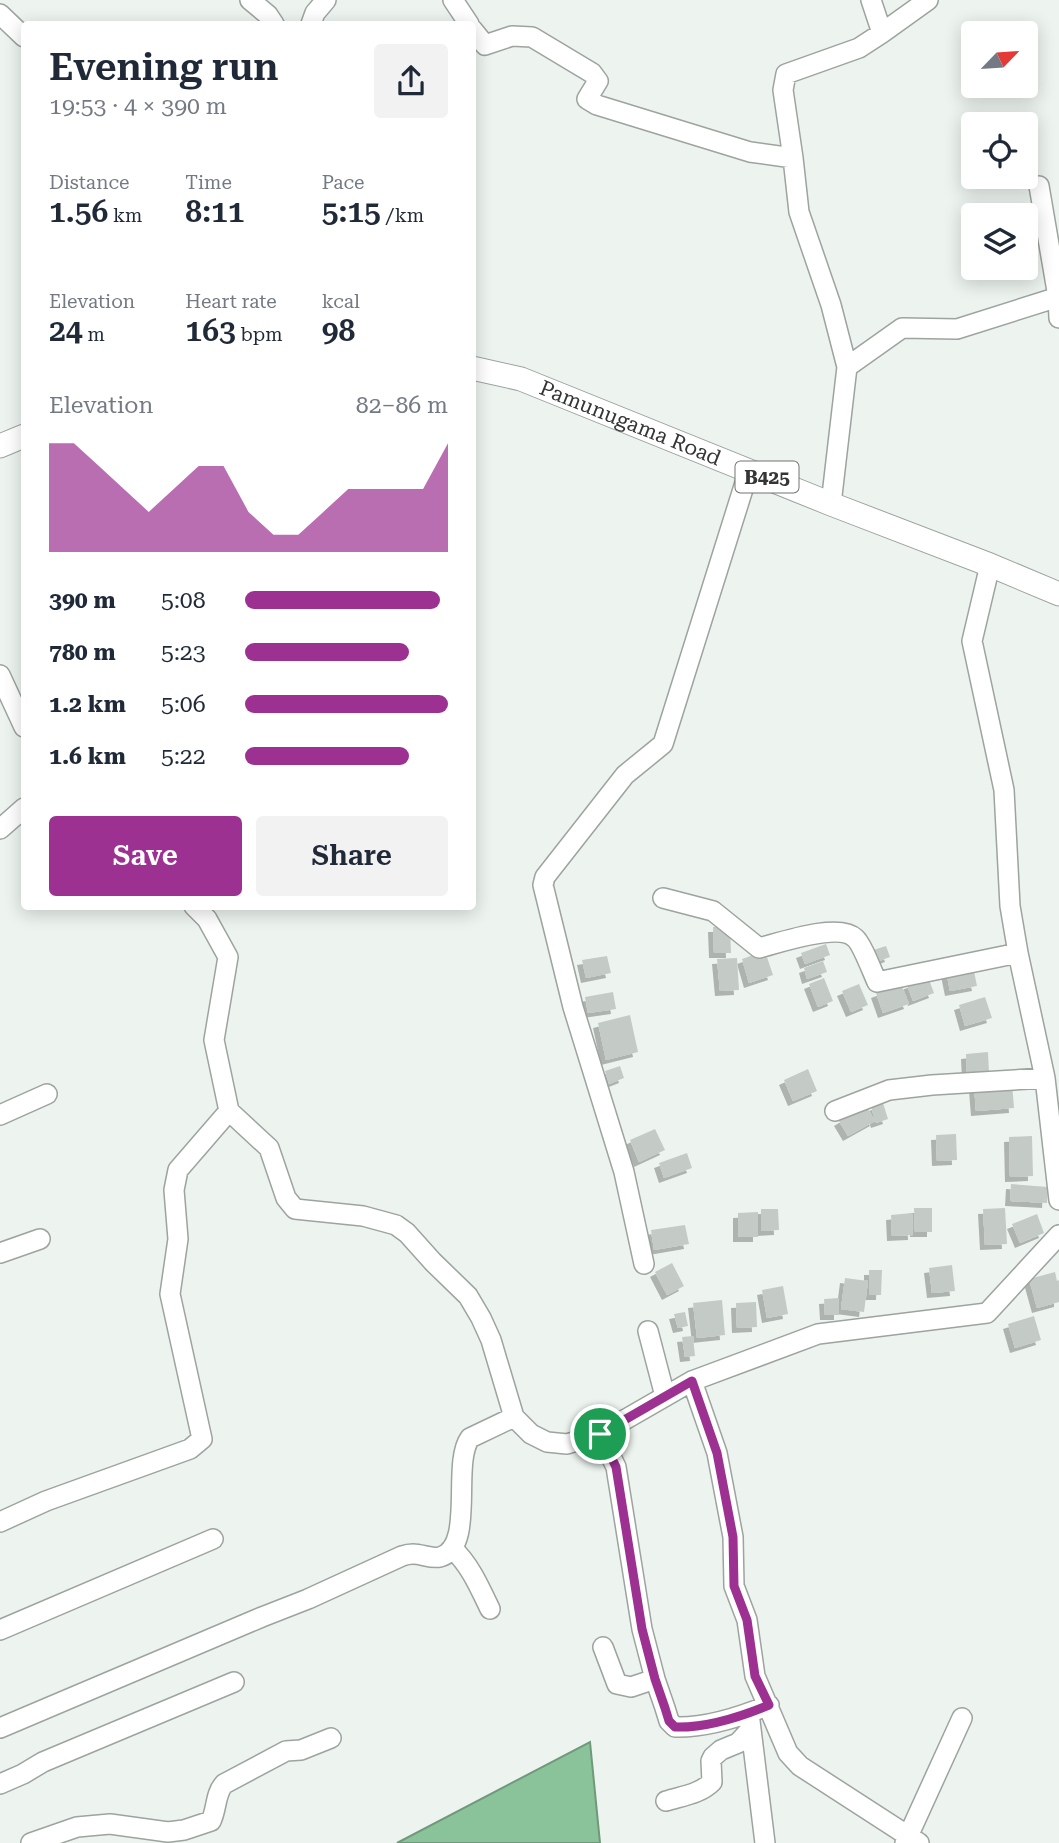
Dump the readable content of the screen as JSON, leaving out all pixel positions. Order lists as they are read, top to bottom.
{
  "streets": {
    "main road": ["Pamunugama Road", "B425"]
  },
  "north": "top right",
  "page": {
    "heading": ["Evening run", "19:53 · 4 × 390 m"],
    "stats": [
      ["Distance", "1.56 km"],
      ["Time", "8:11"],
      ["Pace", "5:15 /km"],
      ["Elevation", "24 m"],
      ["Heart rate", "163 bpm"],
      ["kcal", "98"]
    ],
    "chart": ["Elevation", "82–86 m"],
    "list": [
      {
        "name": "390 m",
        "note": "5:08"
      },
      {
        "name": "780 m",
        "note": "5:23"
      },
      {
        "name": "1.2 km",
        "note": "5:06"
      },
      {
        "name": "1.6 km",
        "note": "5:22"
      }
    ],
    "buttons": ["Save", "Share"]
  }
}
